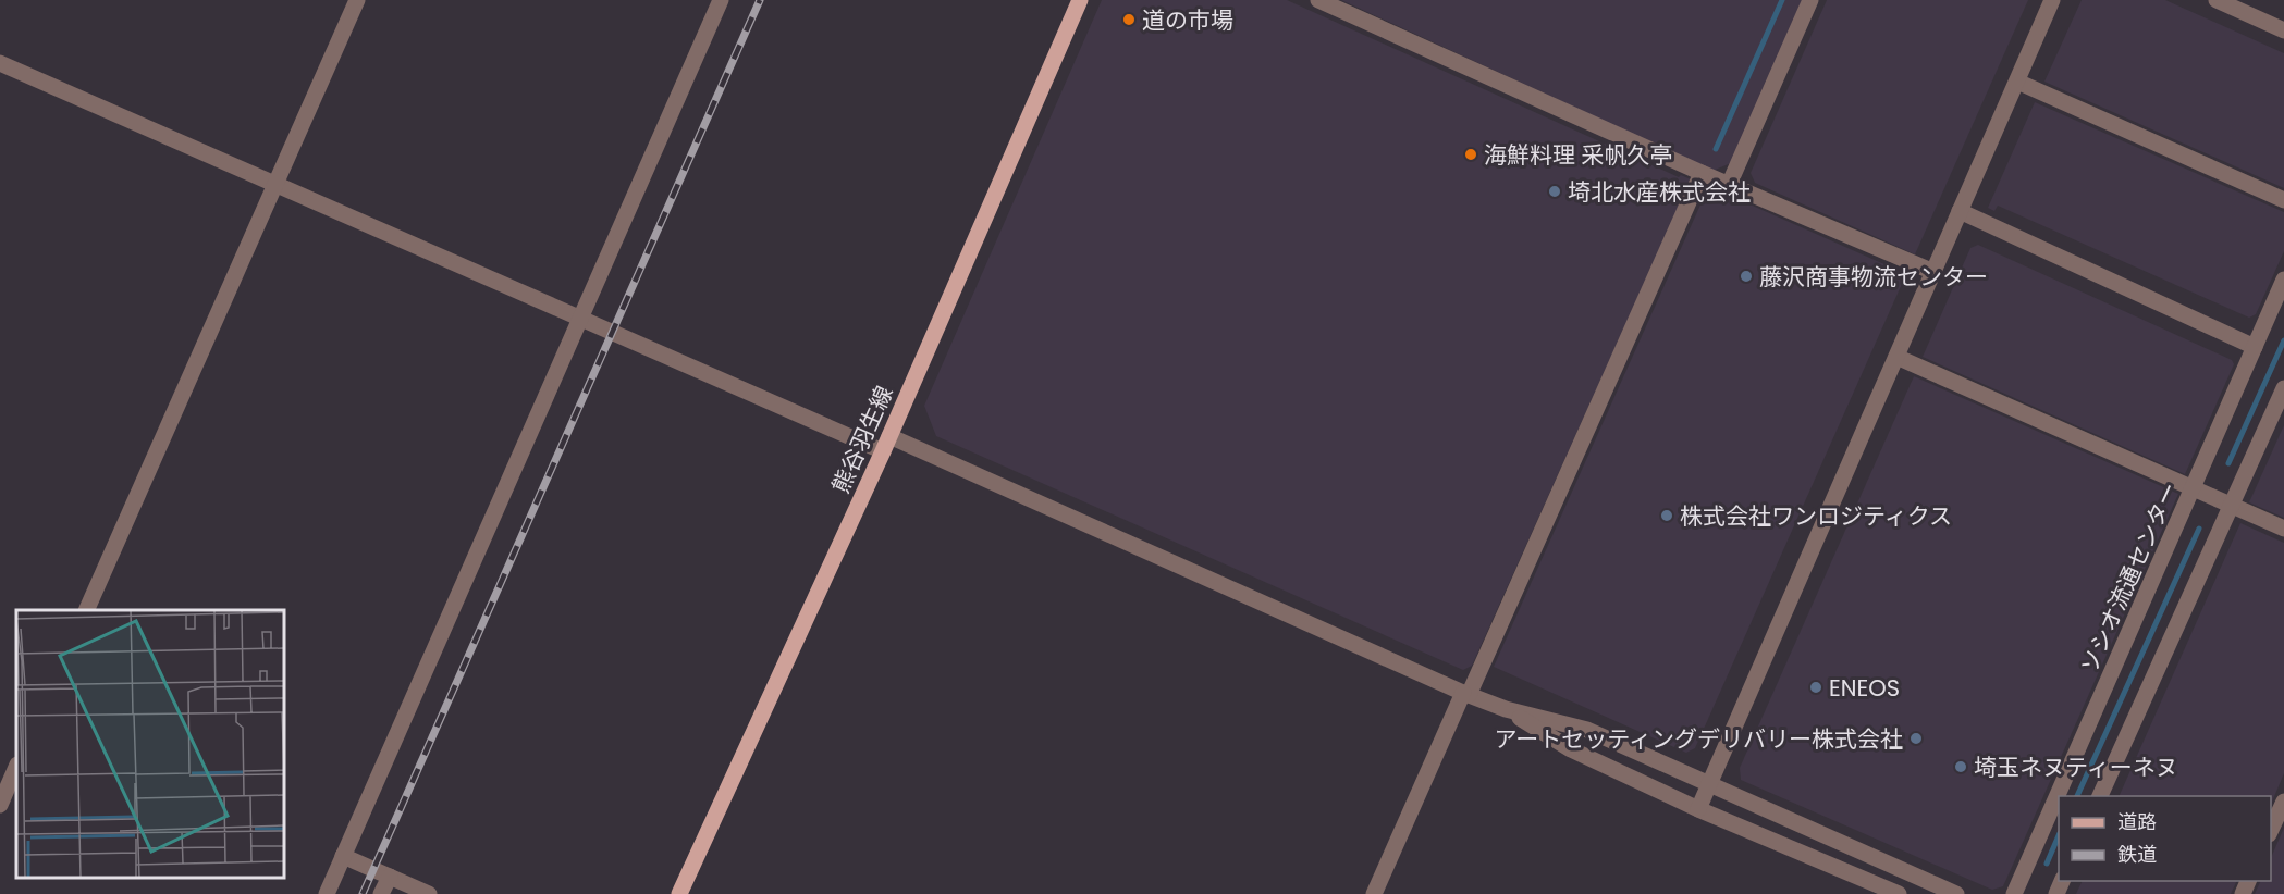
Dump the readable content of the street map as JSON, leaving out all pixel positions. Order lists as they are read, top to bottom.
{
  "streets": {
    "main road": ["熊谷羽生線"],
    "street": ["ソシオ流通センター"]
  },
  "places": [
    "道の市場",
    "海鮮料理 采帆久亭",
    "埼北水産株式会社",
    "藤沢商事物流センター",
    "株式会社ワンロジティクス",
    "ENEOS",
    "アートセッティングデリバリー株式会社",
    "埼玉ネヌティーネヌ"
  ],
  "legend": ["道路", "鉄道"]
}
